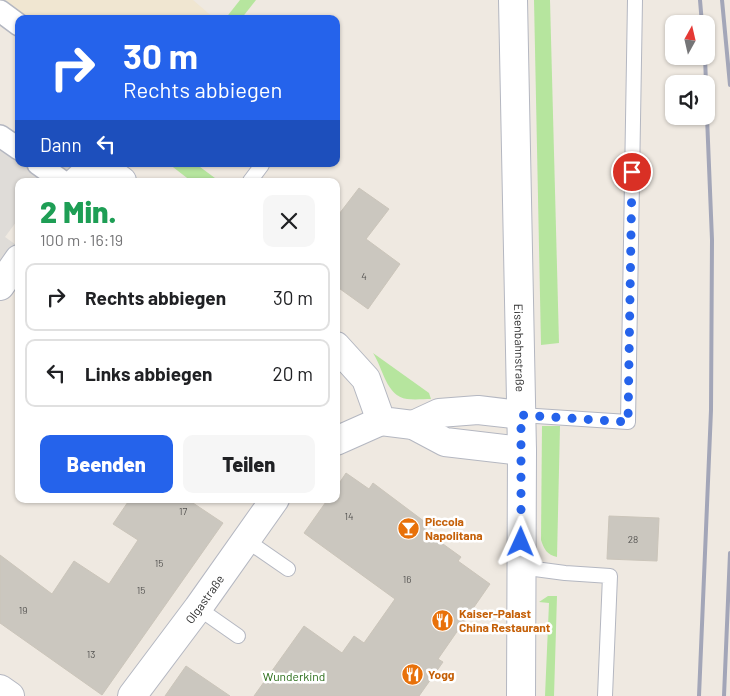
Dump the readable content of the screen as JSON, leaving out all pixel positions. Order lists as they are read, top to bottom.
{
  "streets": {
    "street": ["Eisenbahnstraße", "Olgastraße"]
  },
  "parks": ["Wunderkind"],
  "places": {
    "bar": ["Piccola Napolitana"],
    "restaurant": ["Kaiser-Palast China Restaurant", "Yogg"]
  },
  "house_numbers": [
    "4",
    "17",
    "14",
    "28",
    "15",
    "16",
    "15",
    "19",
    "13"
  ],
  "north": "top",
  "page": {
    "turn": ["30 m", "Rechts abbiegen"],
    "then": "Dann",
    "heading": ["2 Min.", "100 m · 16:19"],
    "list": [
      {
        "name": "Rechts abbiegen",
        "value": "30 m"
      },
      {
        "name": "Links abbiegen",
        "value": "20 m"
      }
    ],
    "buttons": ["Beenden", "Teilen"]
  }
}
